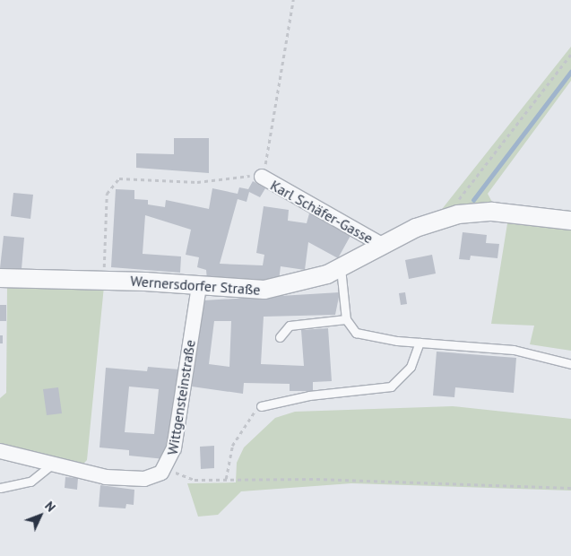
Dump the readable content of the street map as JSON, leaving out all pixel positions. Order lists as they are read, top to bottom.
{
  "streets": {
    "street": ["Karl Schäfer-Gasse", "Wernersdorfer Straße", "Wittgensteinstraße"]
  },
  "crossings": [
    ["Karl Schäfer-Gasse", "Wernersdorfer Straße"],
    ["Wernersdorfer Straße", "Wittgensteinstraße"]
  ],
  "north": "top right"
}
